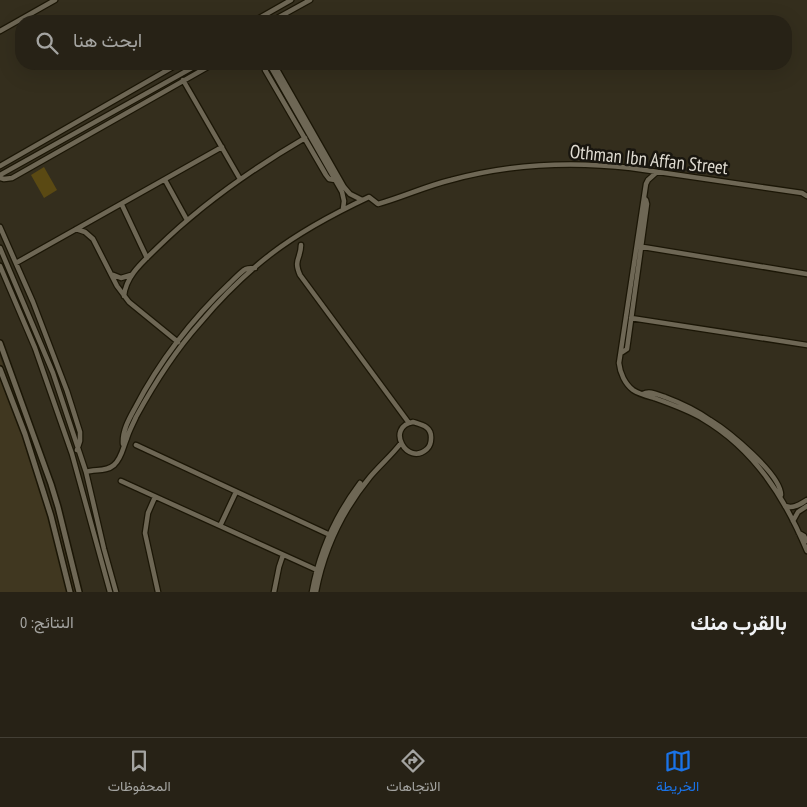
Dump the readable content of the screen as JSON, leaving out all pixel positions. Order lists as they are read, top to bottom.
{
  "streets": {
    "street": ["Othman Ibn Affan Street"]
  },
  "page": {
    "search": "ابحث هنا",
    "heading": ["بالقرب منك", "النتائج: 0"],
    "nav": ["الخريطة", "الاتجاهات", "المحفوظات"]
  }
}
